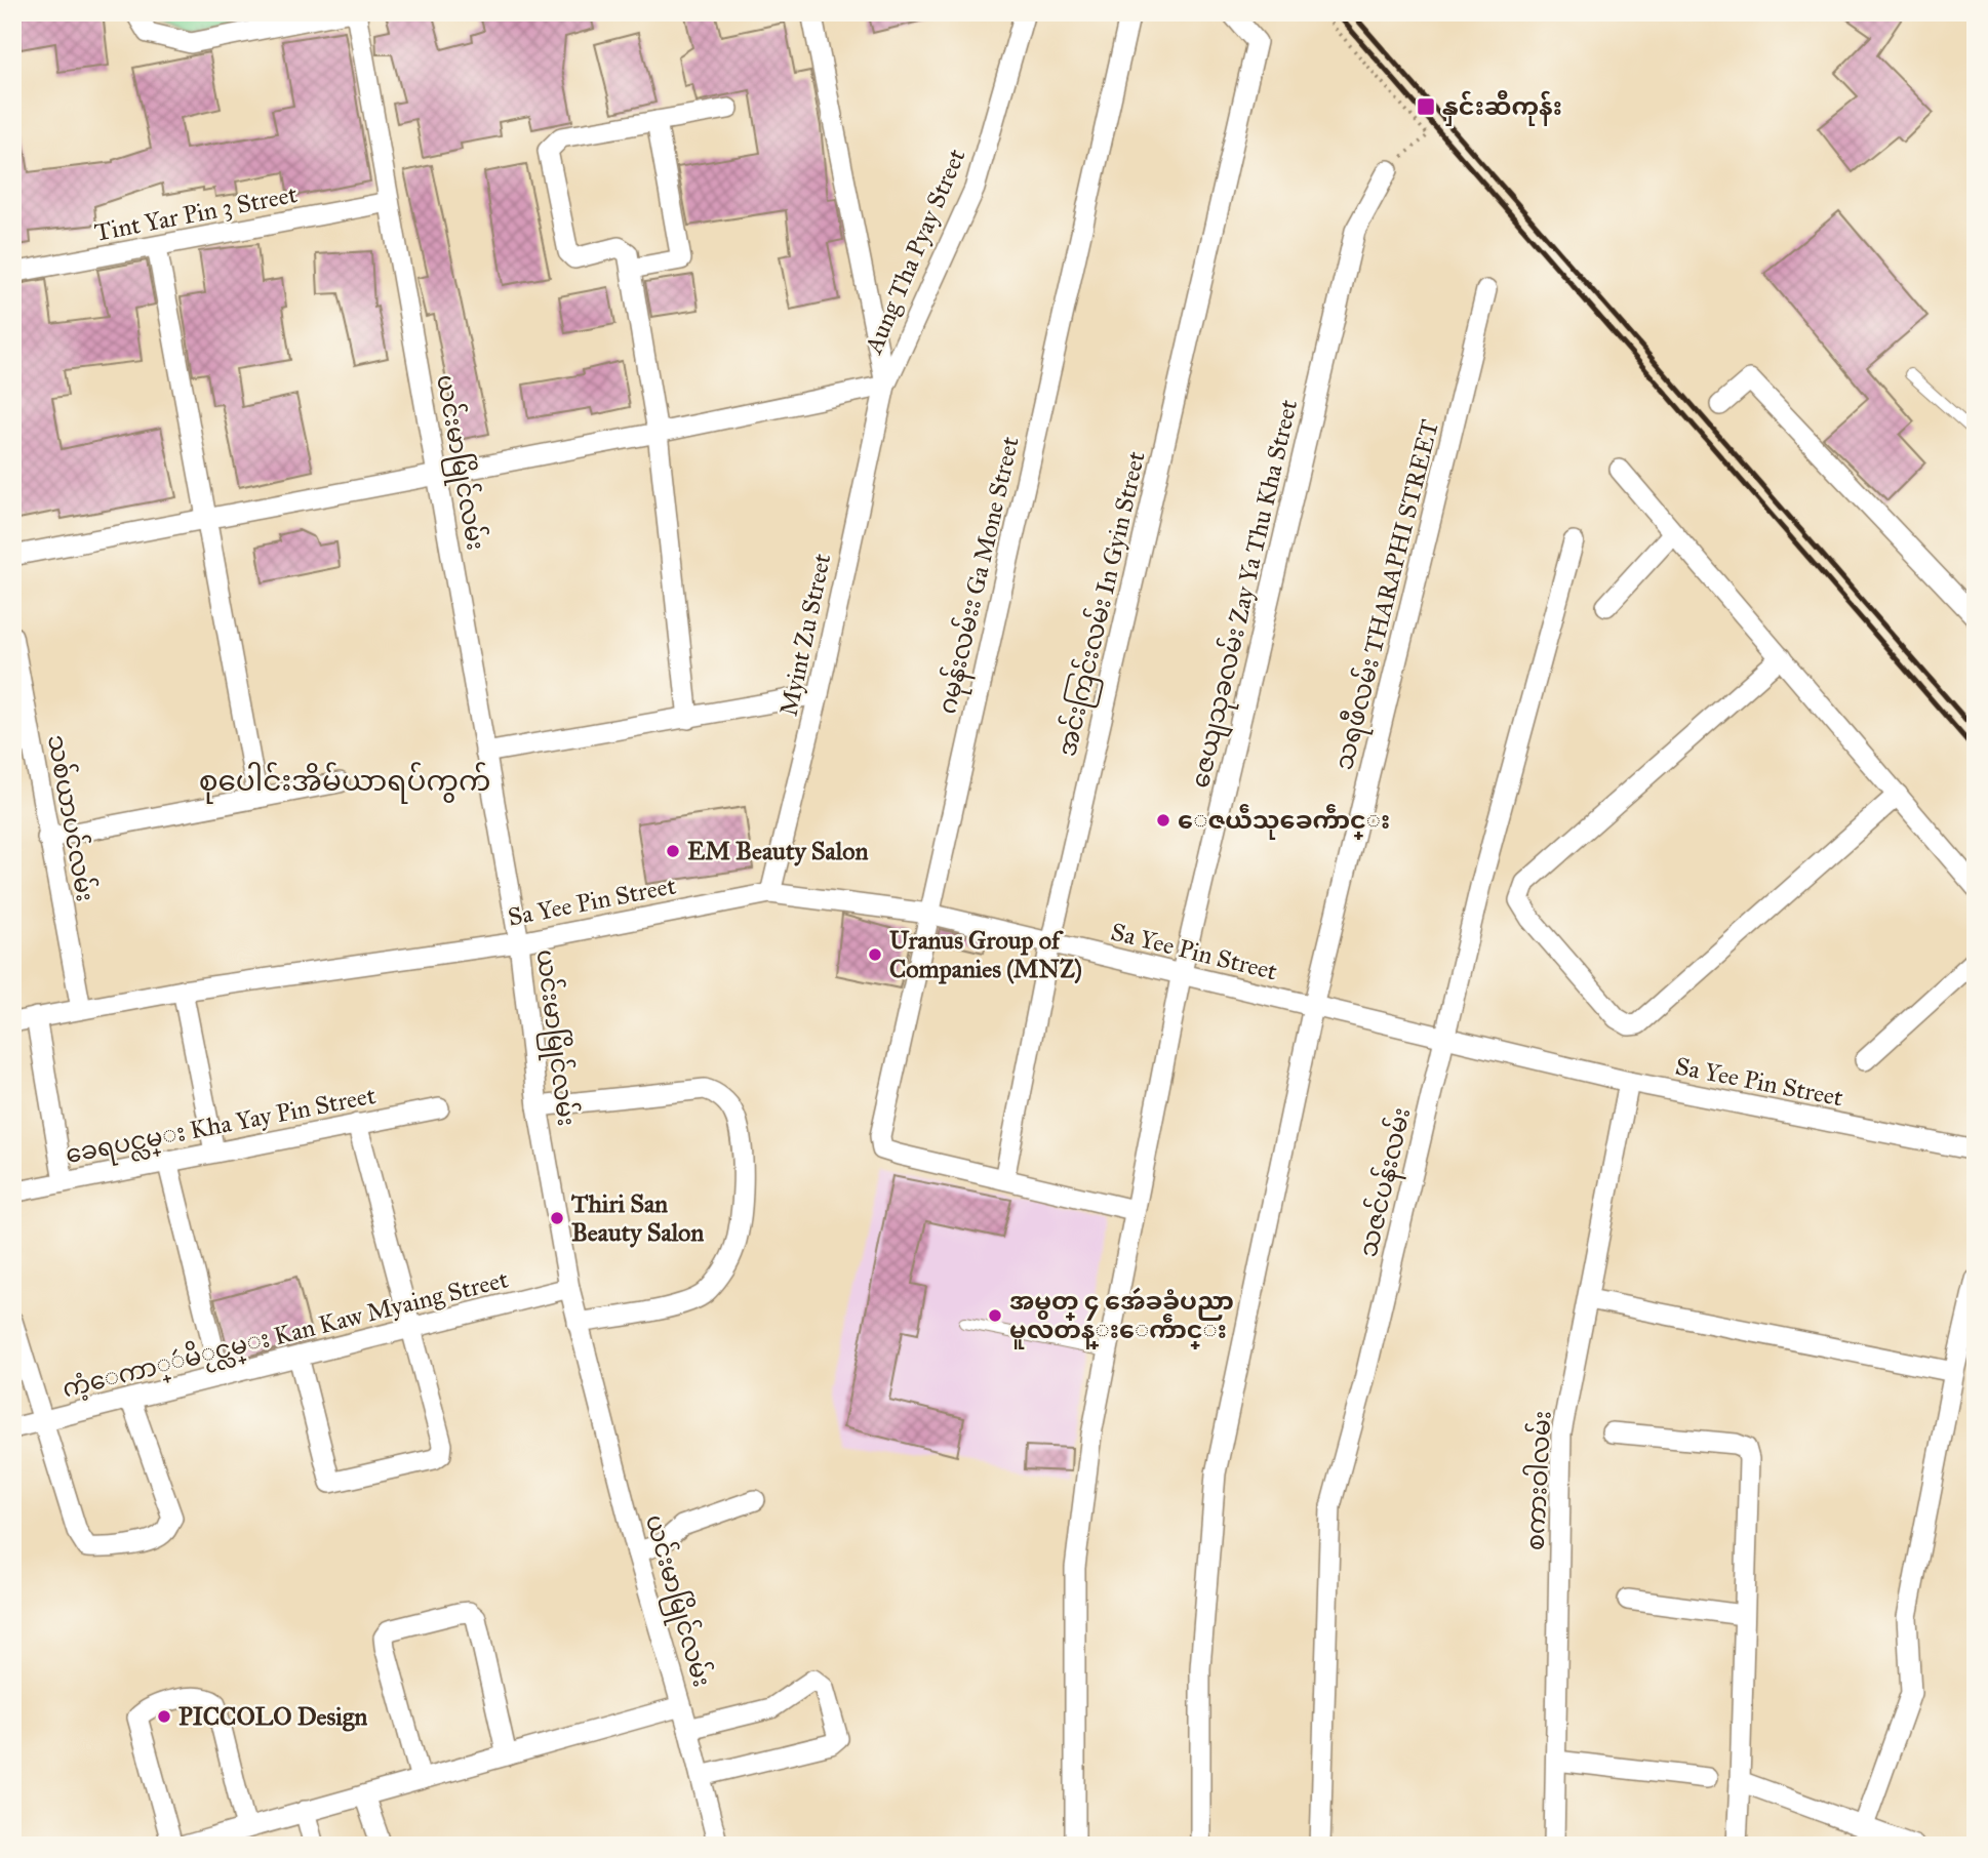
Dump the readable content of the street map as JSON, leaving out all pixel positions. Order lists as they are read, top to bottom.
{
  "streets": {
    "street": [
      "Tint Yar Pin 3 Street",
      "Aung Tha Pyay Street",
      "ယင်းမာမြိုင်လမ်း",
      "ဂမုန်းလမ်းး Ga Mone Street",
      "ဇေယျသုခလမ်း Zay Ya Thu Kha Street",
      "သရဖီလမ်း THARAPHI STREET",
      "အင်းကြင်းလမ်း In Gyin Street",
      "Myint Zu Street",
      "သစ်ယာပင်လမ်း",
      "Sa Yee Pin Street",
      "ခေရပင္လမ္း Kha Yay Pin Street",
      "သဇင်ပန်းလမ်း",
      "ကံ့ေကာ္ဴမိႂင္လမ္း Kan Kaw Myaing Street",
      "စကားဝါလမ်း"
    ]
  },
  "crossings": [
    ["Tint Yar Pin 3 Street", "ယင်းမာမြိုင်လမ်း"],
    ["Aung Tha Pyay Street", "Myint Zu Street"],
    ["ယင်းမာမြိုင်လမ်း", "Sa Yee Pin Street"],
    ["ယင်းမာမြိုင်လမ်း", "ကံ့ေကာ္ဴမိႂင္လမ္း Kan Kaw Myaing Street"],
    ["ဂမုန်းလမ်းး Ga Mone Street", "အင်းကြင်းလမ်း In Gyin Street"],
    ["ဂမုန်းလမ်းး Ga Mone Street", "Sa Yee Pin Street"],
    ["ဇေယျသုခလမ်း Zay Ya Thu Kha Street", "Sa Yee Pin Street"],
    ["သရဖီလမ်း THARAPHI STREET", "Sa Yee Pin Street"],
    ["အင်းကြင်းလမ်း In Gyin Street", "Sa Yee Pin Street"],
    ["Myint Zu Street", "Sa Yee Pin Street"],
    ["သစ်ယာပင်လမ်း", "Sa Yee Pin Street"],
    ["Sa Yee Pin Street", "သဇင်ပန်းလမ်း"],
    ["Sa Yee Pin Street", "စကားဝါလမ်း"]
  ],
  "districts": ["စုပေါင်းအိမ်ယာရပ်ကွက်"],
  "places": {
    "transit": ["နှင်းဆီကုန်း"],
    "other": [
      "ေဇယဵသုခေကဵာင္း",
      "EM Beauty Salon",
      "Uranus Group of Companies (MNZ)",
      "Thiri San Beauty Salon",
      "အမွတ္ ၄ အေဴခခံပညာ မူလတန္းေကဵာင္း",
      "PICCOLO Design"
    ]
  }
}
